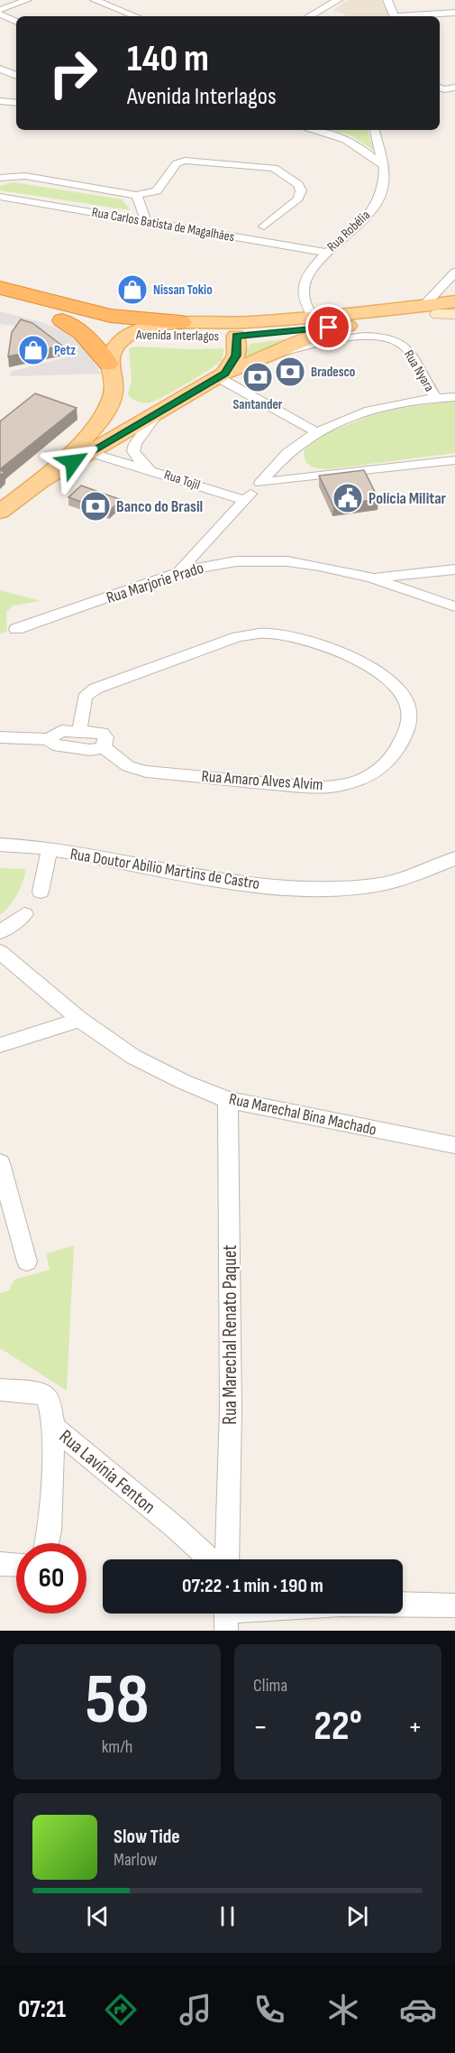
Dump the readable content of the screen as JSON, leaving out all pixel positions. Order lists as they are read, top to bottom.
{
  "streets": {
    "highway": ["Avenida Interlagos"],
    "street": [
      "Rua Carlos Batista de Magalhães",
      "Rua Robélia",
      "Rua Nyara",
      "Rua Tojil",
      "Rua Marjorie Prado",
      "Rua Amaro Alves Alvim",
      "Rua Doutor Abílio Martins de Castro",
      "Rua Marechal Bina Machado",
      "Rua Marechal Renato Paquet",
      "Rua Lavínia Fenton"
    ]
  },
  "crossings": [
    ["Rua Carlos Batista de Magalhães", "Rua Robélia"],
    ["Rua Robélia", "Avenida Interlagos"],
    ["Rua Marechal Bina Machado", "Rua Marechal Renato Paquet"]
  ],
  "places": {
    "shop": ["Nissan Tokio", "Petz"],
    "bank": ["Bradesco", "Santander", "Banco do Brasil"],
    "public building": ["Polícia Militar"]
  },
  "page": {
    "turn": ["140 m", "Avenida Interlagos"],
    "limit": "60",
    "trip": "07:22 · 1 min · 190 m",
    "tile": [
      ["58", "km/h"],
      "Clima"
    ],
    "heat": ["−", "22°", "+"],
    "song": ["Slow Tide", "Marlow"],
    "tabs": "07:21"
  }
}
